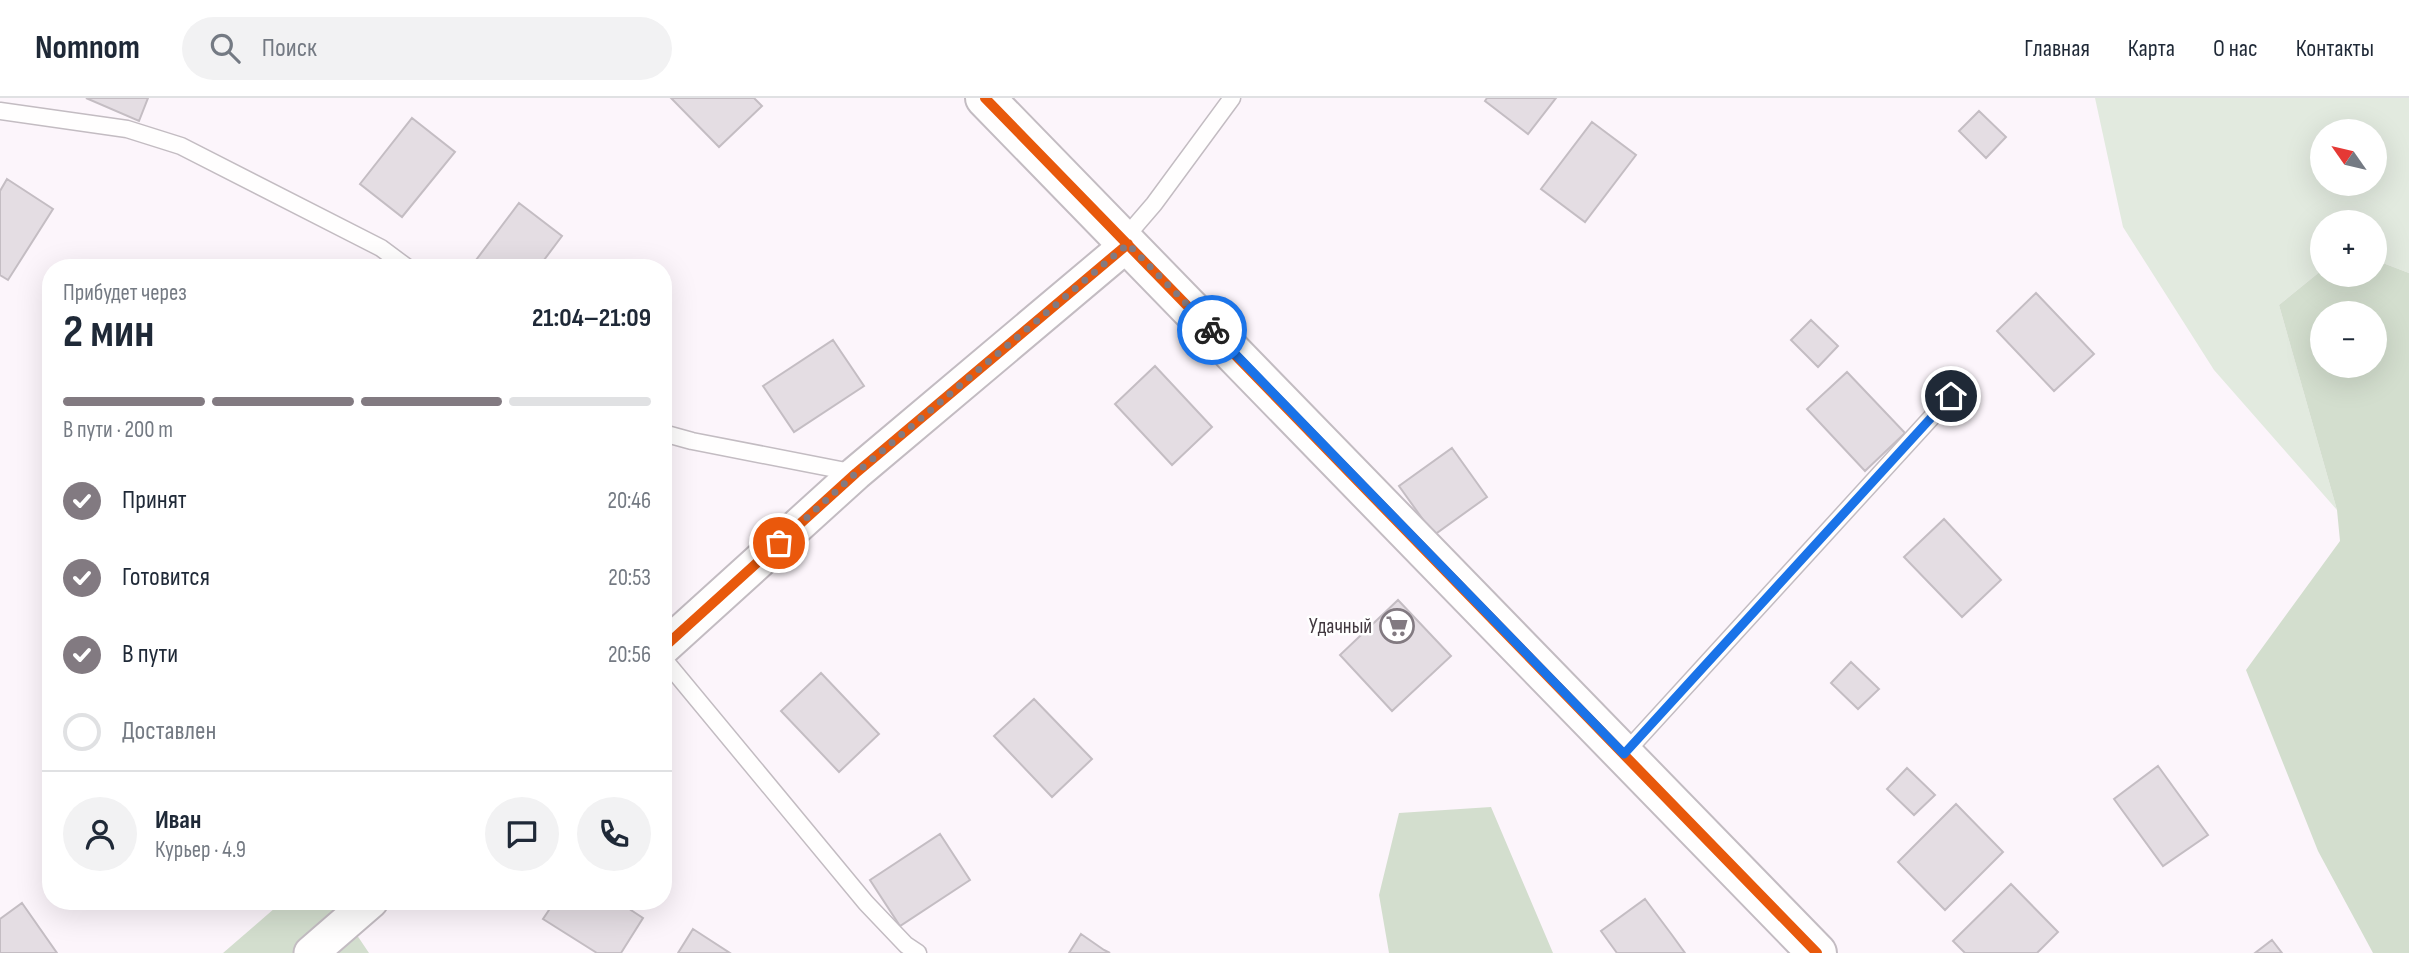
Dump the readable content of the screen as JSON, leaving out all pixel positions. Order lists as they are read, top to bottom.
{
  "places": {
    "supermarket": ["Удачный"]
  },
  "north": "top left",
  "page": {
    "header": "Nomnom",
    "search": "Поиск",
    "nav": [
      "Главная",
      "Карта",
      "О нас",
      "Контакты"
    ],
    "map_buttons": ["+", "−"],
    "heading": ["2 мин", "Прибудет через", "21:04–21:09"],
    "panel": ["Иван", "Курьер · 4.9"],
    "bar": "В пути · 200 m",
    "list": [
      ["Принят", "20:46"],
      ["Готовится", "20:53"],
      ["В пути", "20:56"],
      "Доставлен"
    ]
  }
}
